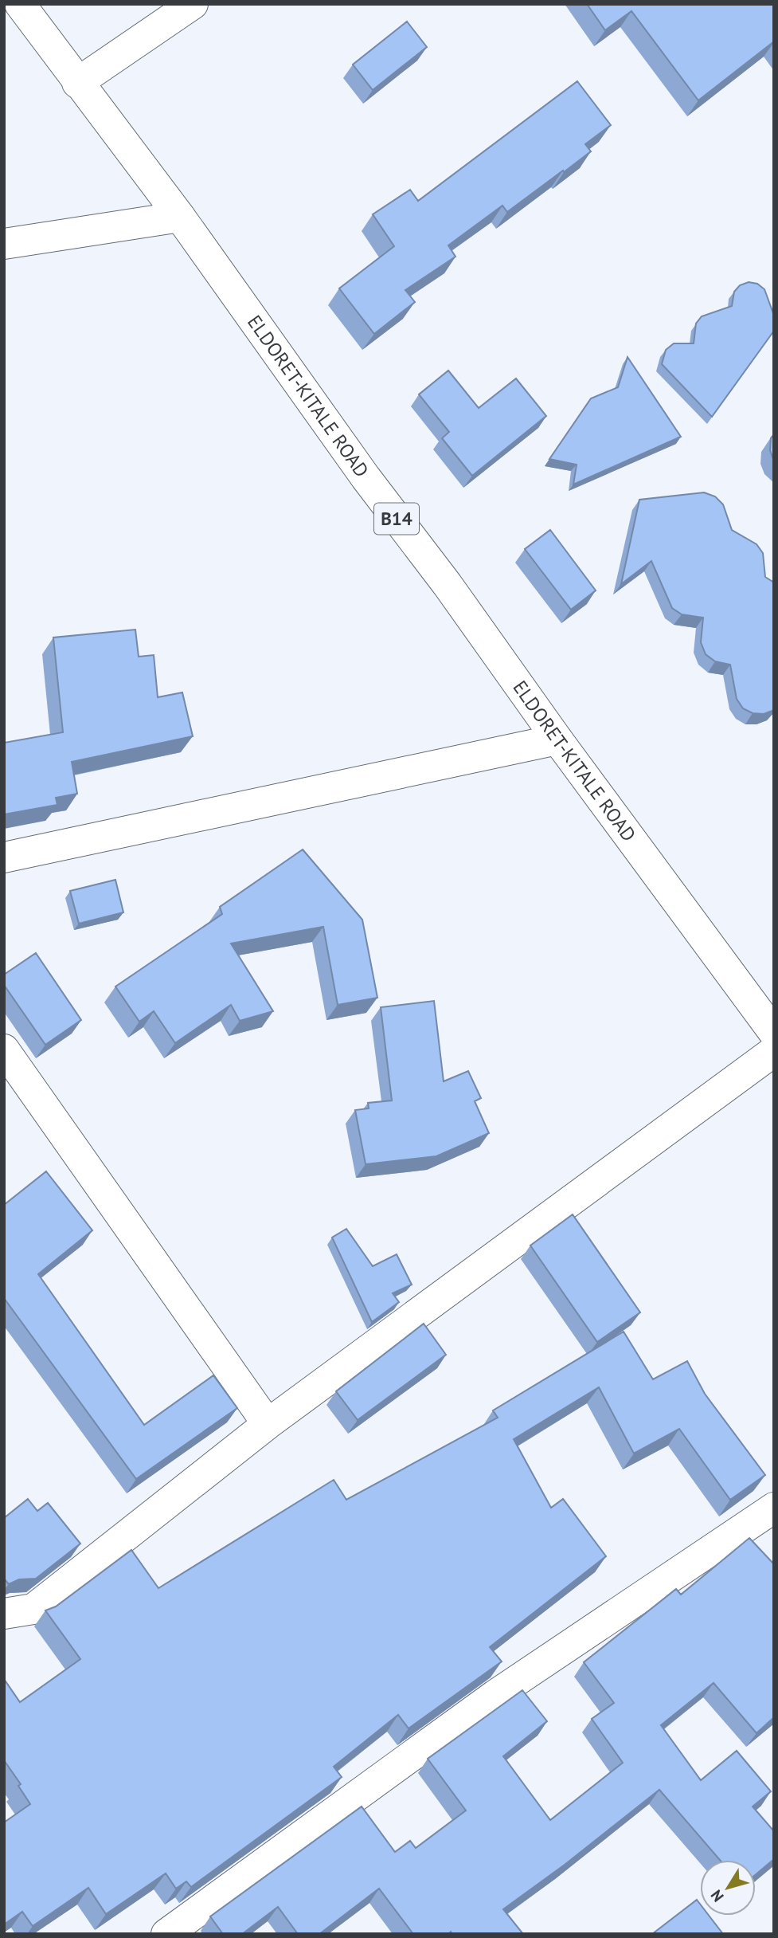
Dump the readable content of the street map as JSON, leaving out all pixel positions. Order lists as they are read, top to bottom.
{
  "streets": {
    "main road": ["ELDORET-KITALE ROAD", "B14"]
  },
  "north": "bottom left"
}
